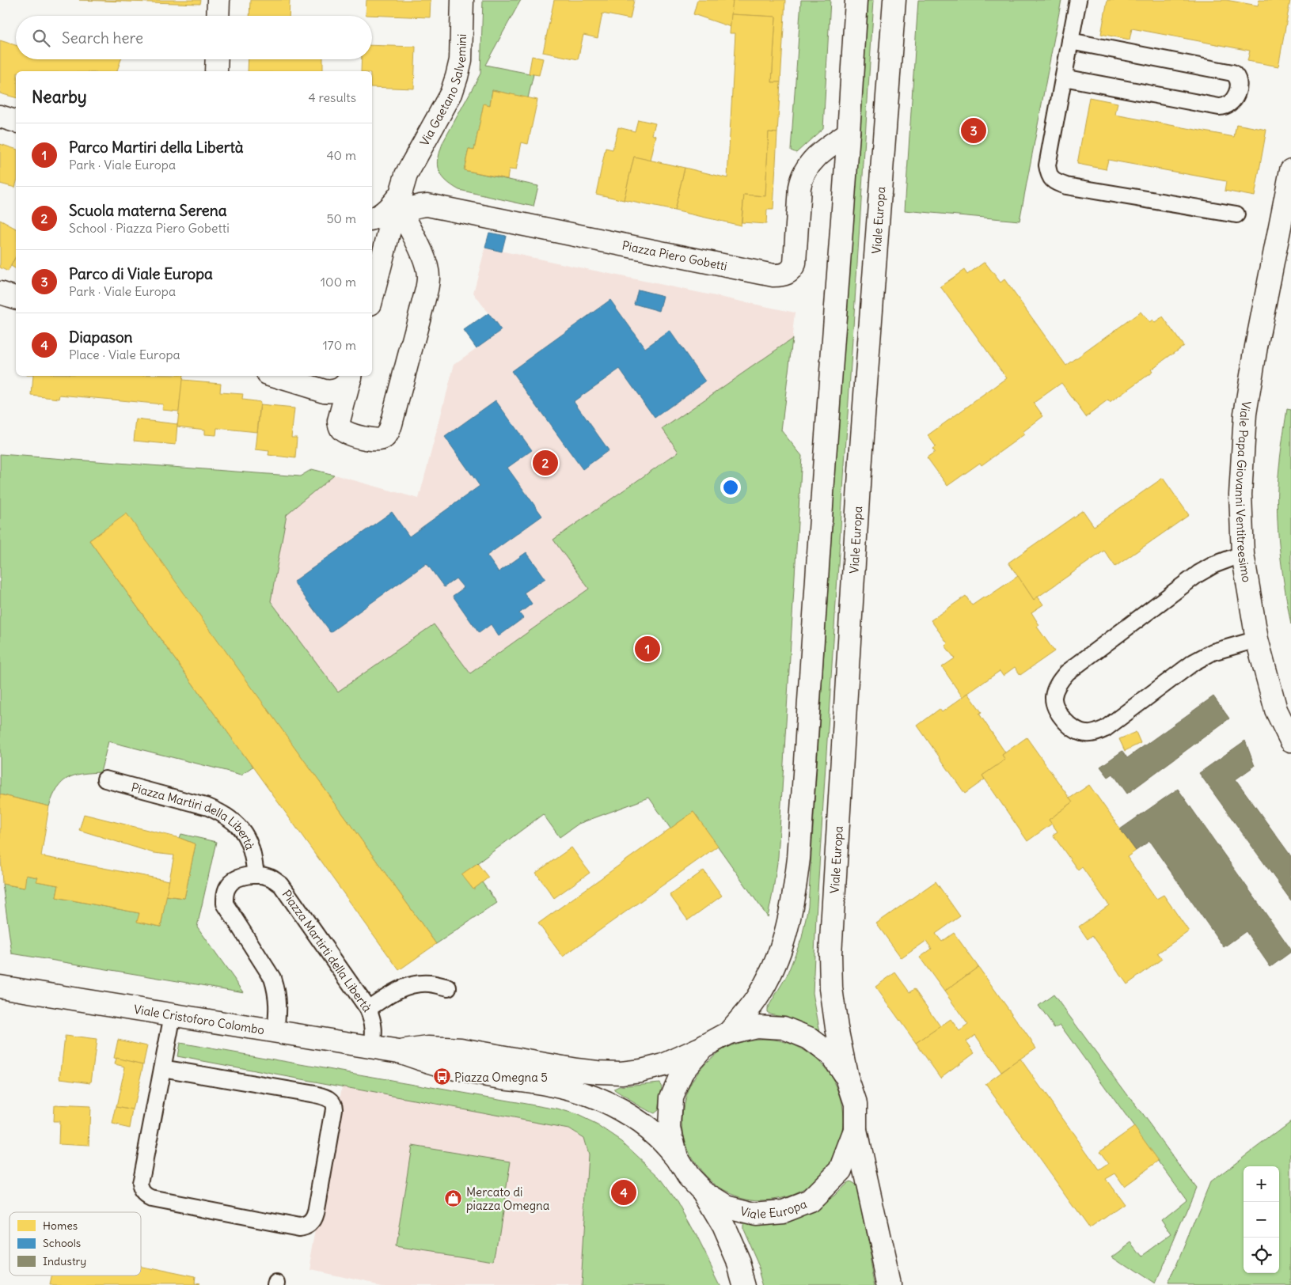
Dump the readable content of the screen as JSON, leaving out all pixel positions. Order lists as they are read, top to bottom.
{
  "streets": {
    "street": [
      "Via Gaetano Salvemini",
      "Viale Europa",
      "Piazza Piero Gobetti",
      "Viale Papa Giovanni Ventitreesimo",
      "Viale Cristoforo Colombo"
    ],
    "lane": ["Piazza Martiri della Libertà", "Piazza Martirti della Libertà"]
  },
  "crossings": [
    ["Via Gaetano Salvemini", "Piazza Piero Gobetti"],
    ["Viale Europa", "Piazza Piero Gobetti"],
    ["Piazza Martiri della Libertà", "Piazza Martirti della Libertà"],
    ["Piazza Martirti della Libertà", "Viale Cristoforo Colombo"]
  ],
  "places": {
    "bus stop": ["Piazza Omegna 5"],
    "shop": ["Mercato di piazza Omegna"]
  },
  "legend": ["Homes", "Schools", "Industry"],
  "page": {
    "search": "Search here",
    "heading": ["Nearby", "4 results"],
    "pins": [
      "3",
      "2",
      "1",
      "4"
    ],
    "list": [
      {
        "mark": "1",
        "name": "Parco Martiri della Libertà",
        "note": "Park · Viale Europa",
        "value": "40 m"
      },
      {
        "mark": "2",
        "name": "Scuola materna Serena",
        "note": "School · Piazza Piero Gobetti",
        "value": "50 m"
      },
      {
        "mark": "3",
        "name": "Parco di Viale Europa",
        "note": "Park · Viale Europa",
        "value": "100 m"
      },
      {
        "mark": "4",
        "name": "Diapason",
        "note": "Place · Viale Europa",
        "value": "170 m"
      }
    ],
    "map_buttons": ["+", "−"]
  }
}
